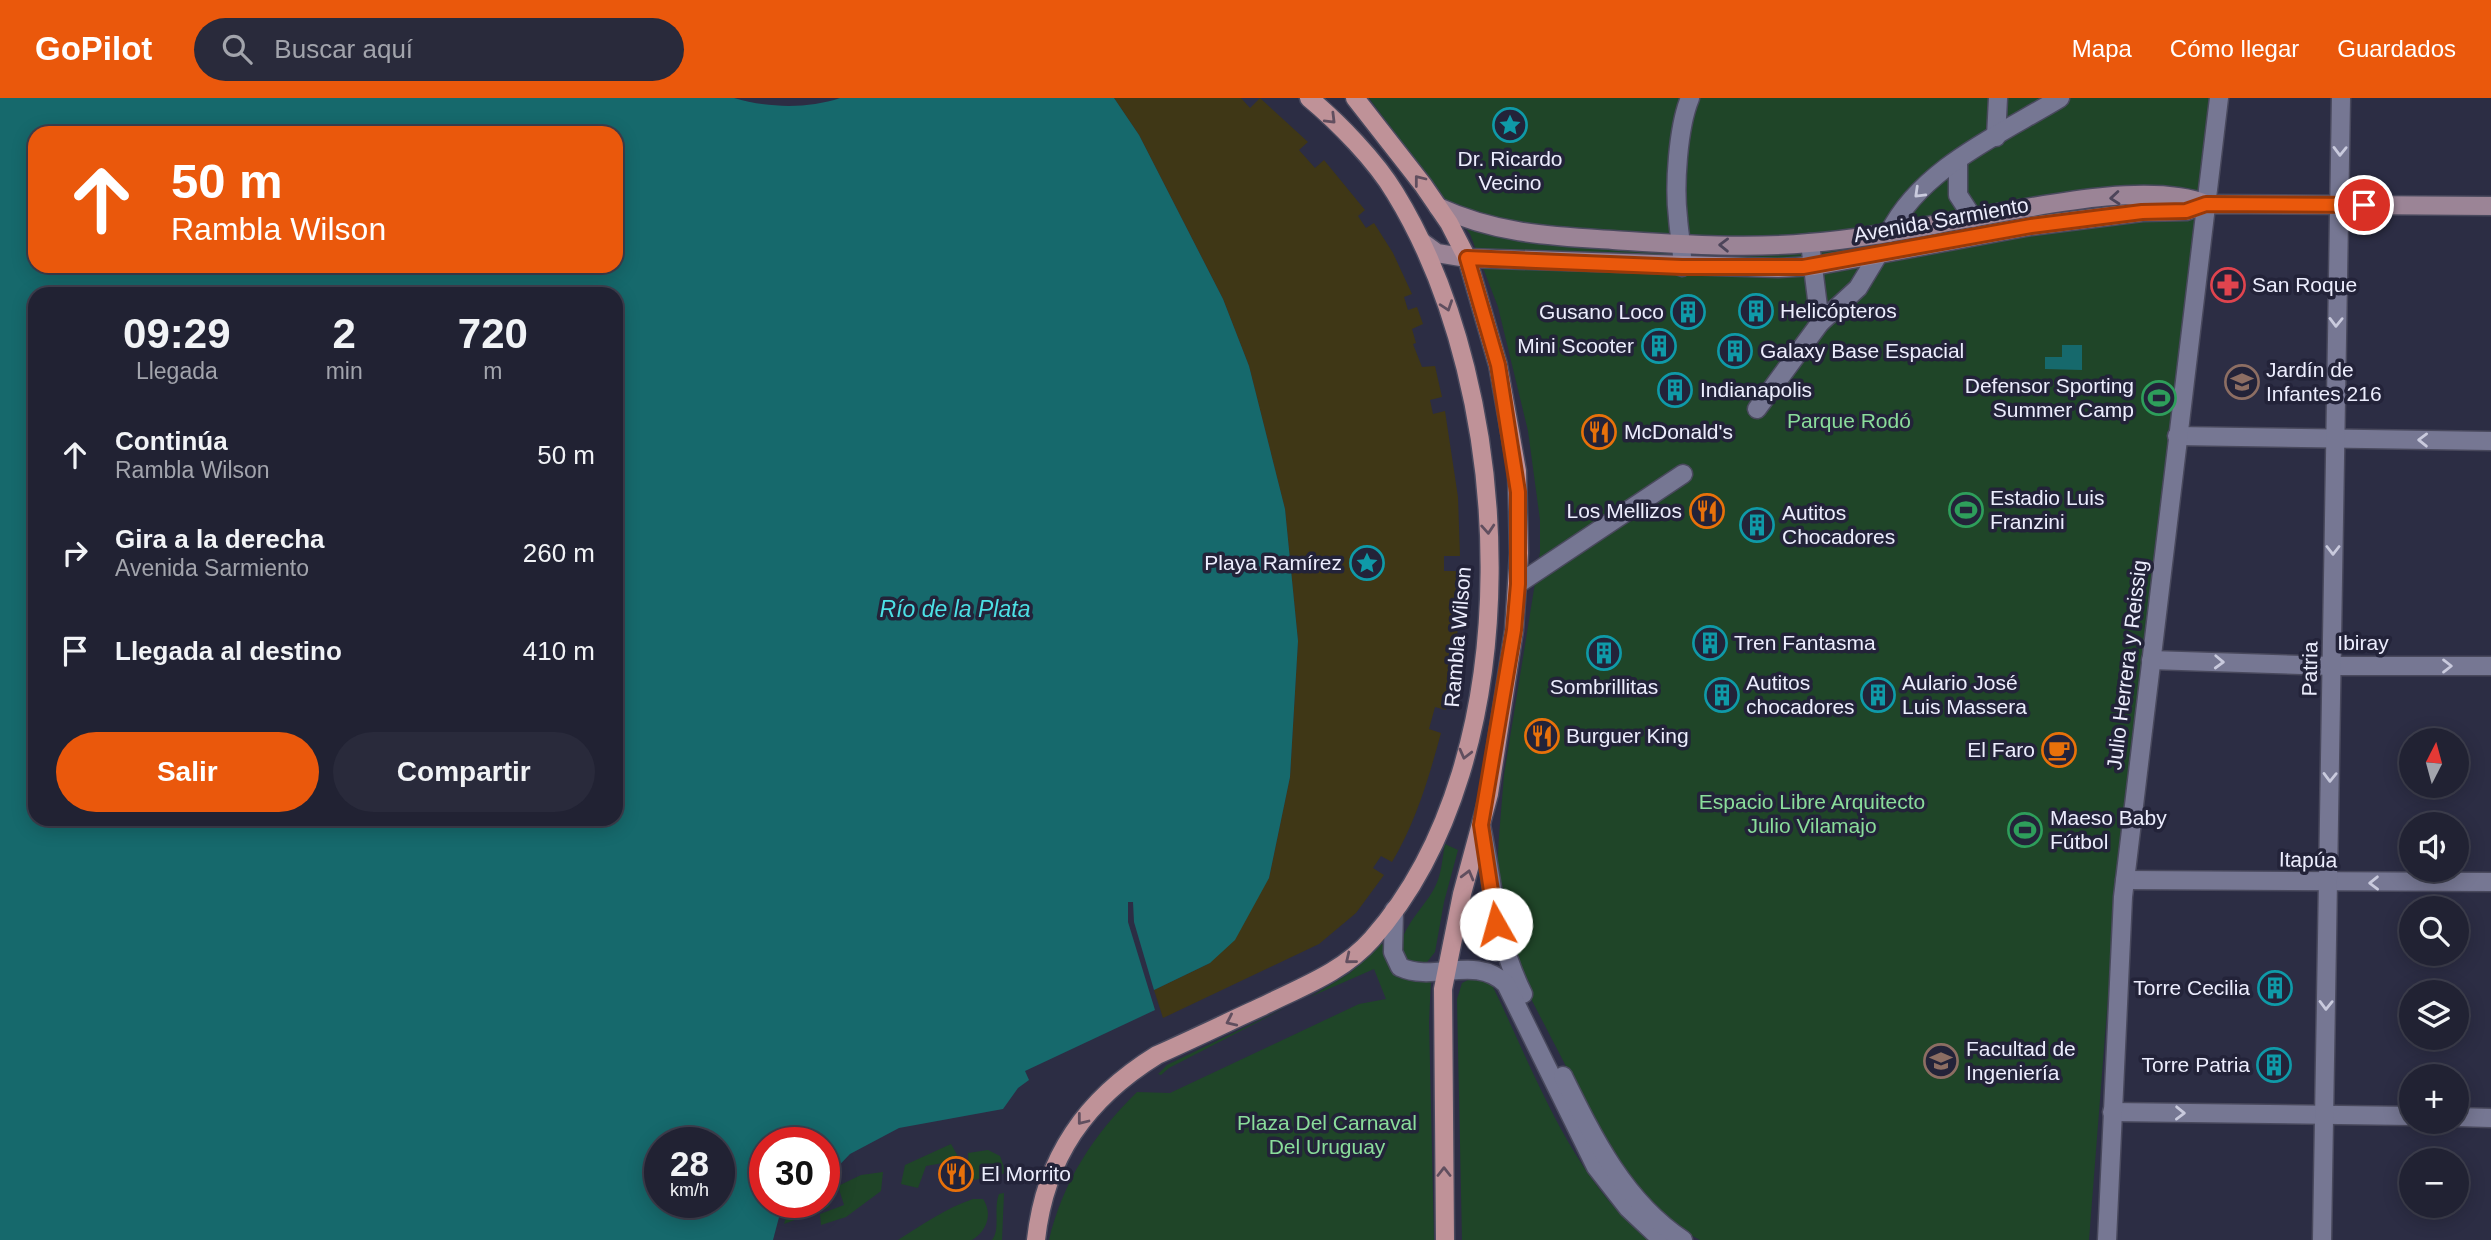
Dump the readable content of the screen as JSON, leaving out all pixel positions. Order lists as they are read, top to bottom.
{
  "streets": {
    "main road": ["Rambla Wilson"],
    "street": [
      "Avenida Sarmiento",
      "Ibiray",
      "Julio Herrera y Reissig",
      "Patria",
      "Itapúa"
    ]
  },
  "crossings": [
    ["Avenida Sarmiento", "Rambla Wilson"],
    ["Avenida Sarmiento", "Julio Herrera y Reissig"],
    ["Avenida Sarmiento", "Patria"],
    ["Ibiray", "Julio Herrera y Reissig"],
    ["Ibiray", "Patria"],
    ["Julio Herrera y Reissig", "Itapúa"],
    ["Patria", "Itapúa"]
  ],
  "one_way": ["Ibiray", "Patria", "Itapúa"],
  "water": ["Río de la Plata"],
  "parks": ["Parque Rodó", "Espacio Libre Arquitecto Julio Vilamajo", "Plaza Del Carnaval Del Uruguay"],
  "places": {
    "place": ["Dr. Ricardo Vecino", "Playa Ramírez"],
    "pharmacy": ["San Roque"],
    "building": [
      "Helicópteros",
      "Gusano Loco",
      "Mini Scooter",
      "Galaxy Base Espacial",
      "Indianapolis",
      "Autitos Chocadores",
      "Tren Fantasma",
      "Sombrillitas",
      "Autitos chocadores",
      "Aulario José Luis Massera",
      "Torre Cecilia",
      "Torre Patria"
    ],
    "school or university": ["Jardín de Infantes 216", "Facultad de Ingeniería"],
    "sports": ["Defensor Sporting Summer Camp", "Estadio Luis Franzini", "Maeso Baby Fútbol"],
    "restaurant": [
      "McDonald's",
      "Los Mellizos",
      "Burguer King",
      "El Morrito"
    ],
    "cafe": ["El Faro"]
  },
  "north": "top",
  "page": {
    "header": "GoPilot",
    "search": "Buscar aquí",
    "nav": ["Mapa", "Cómo llegar", "Guardados"],
    "turn": ["50 m", "Rambla Wilson"],
    "eta": [
      "09:29",
      "Llegada",
      "2",
      "min",
      "720",
      "m"
    ],
    "list": [
      {
        "name": "Continúa",
        "note": "Rambla Wilson",
        "value": "50 m"
      },
      {
        "name": "Gira a la derecha",
        "note": "Avenida Sarmiento",
        "value": "260 m"
      },
      {
        "name": "Llegada al destino",
        "value": "410 m"
      }
    ],
    "buttons": ["Salir", "Compartir"],
    "map_buttons": ["+", "−"],
    "speed": "28 km/h",
    "limit": "30"
  }
}
